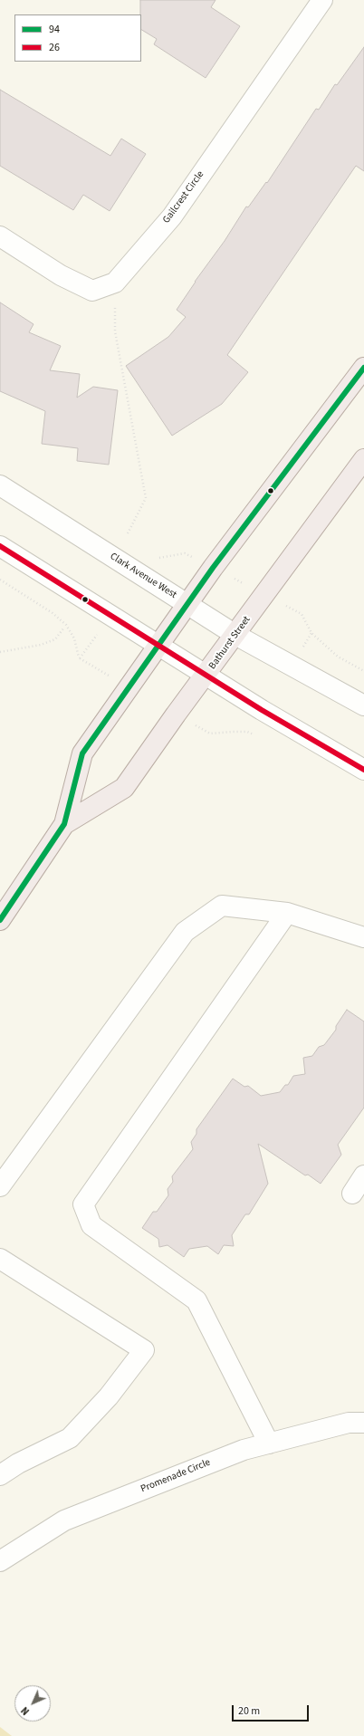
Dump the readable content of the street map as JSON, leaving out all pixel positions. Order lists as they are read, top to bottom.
{
  "streets": {
    "main road": ["Bathurst Street"],
    "street": ["Gailcrest Circle", "Clark Avenue West", "Promenade Circle"]
  },
  "crossings": [
    ["Clark Avenue West", "Bathurst Street"]
  ],
  "lines": ["transit line 94", "transit line 26"],
  "legend": ["94", "26"],
  "scale_bar": "20 m",
  "north": "bottom left"
}
